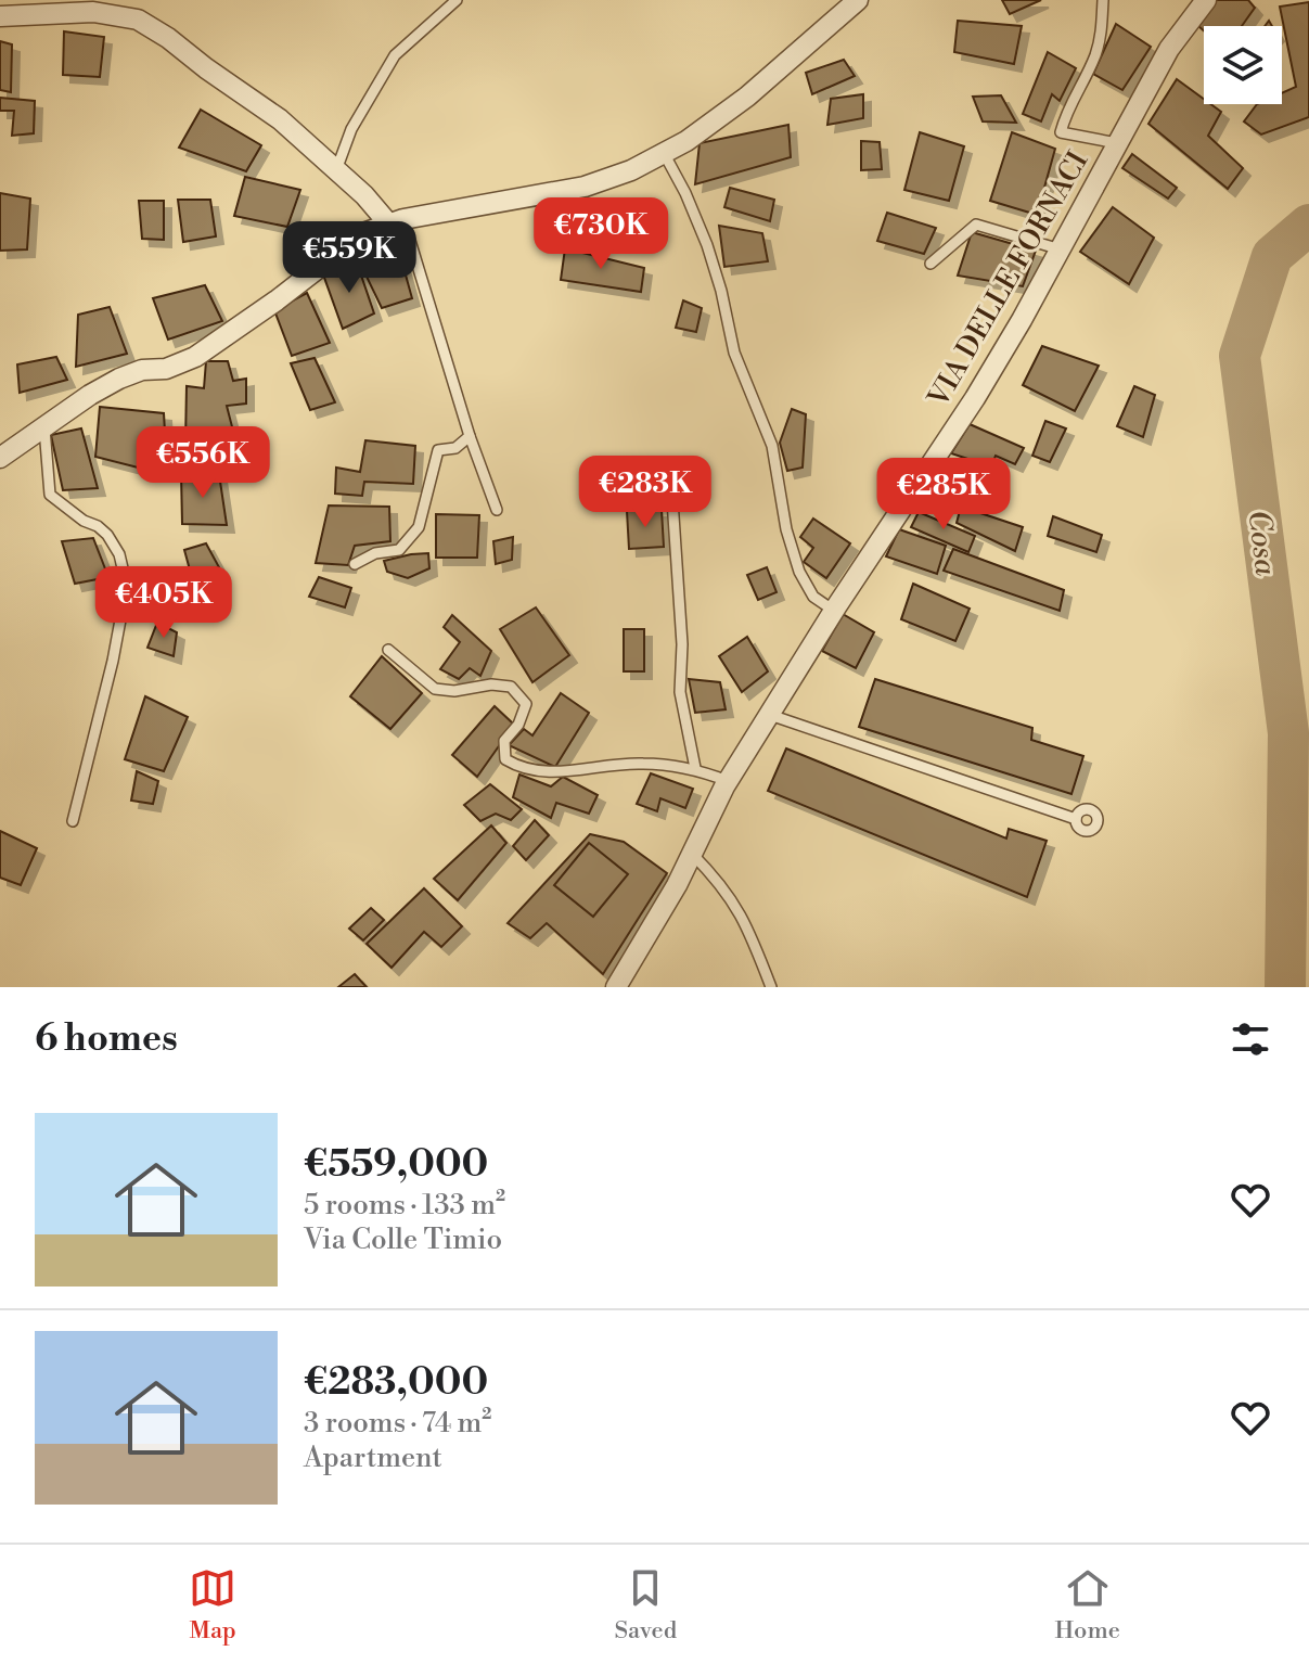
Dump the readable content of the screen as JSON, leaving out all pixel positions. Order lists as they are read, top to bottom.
{
  "streets": {
    "street": ["VIA DELLE FORNACI"]
  },
  "water": ["Cosa"],
  "page": {
    "price": [
      "€730K",
      "€559K",
      "€556K",
      "€283K",
      "€285K",
      "€405K"
    ],
    "heading": "6 homes",
    "list": [
      {
        "name": "€559,000",
        "note": "5 rooms · 133 m² · Via Colle Timio"
      },
      {
        "name": "€283,000",
        "note": "3 rooms · 74 m² · Apartment"
      }
    ],
    "tabs": ["Map", "Saved", "Home"]
  }
}
